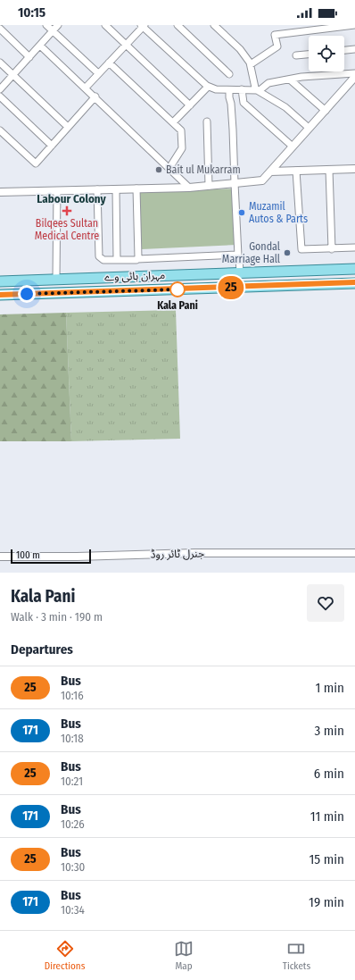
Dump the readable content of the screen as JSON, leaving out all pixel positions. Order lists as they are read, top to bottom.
{
  "streets": {
    "main road": ["مہران ہائی وے"],
    "street": ["جنرل ٹائر روڈ"]
  },
  "districts": ["Labour Colony"],
  "places": {
    "other": [
      "Bait ul Mukarram",
      "Muzamil Autos & Parts",
      "Gondal Marriage Hall",
      "Kala Pani"
    ],
    "health": ["Bilqees Sultan Medical Centre"]
  },
  "lines": ["bus line 25"],
  "scale_bar": "100 m",
  "page": {
    "status": "10:15",
    "on_map": "25",
    "scale": "100 m",
    "heading": [
      ["Kala Pani", "Walk · 3 min · 190 m"],
      "Departures"
    ],
    "list": [
      {
        "mark": "25",
        "name": "Bus",
        "note": "10:16",
        "value": "1 min"
      },
      {
        "mark": "171",
        "name": "Bus",
        "note": "10:18",
        "value": "3 min"
      },
      {
        "mark": "25",
        "name": "Bus",
        "note": "10:21",
        "value": "6 min"
      },
      {
        "mark": "171",
        "name": "Bus",
        "note": "10:26",
        "value": "11 min"
      },
      {
        "mark": "25",
        "name": "Bus",
        "note": "10:30",
        "value": "15 min"
      },
      {
        "mark": "171",
        "name": "Bus",
        "note": "10:34",
        "value": "19 min"
      }
    ],
    "tabs": ["Directions", "Map", "Tickets"]
  }
}
